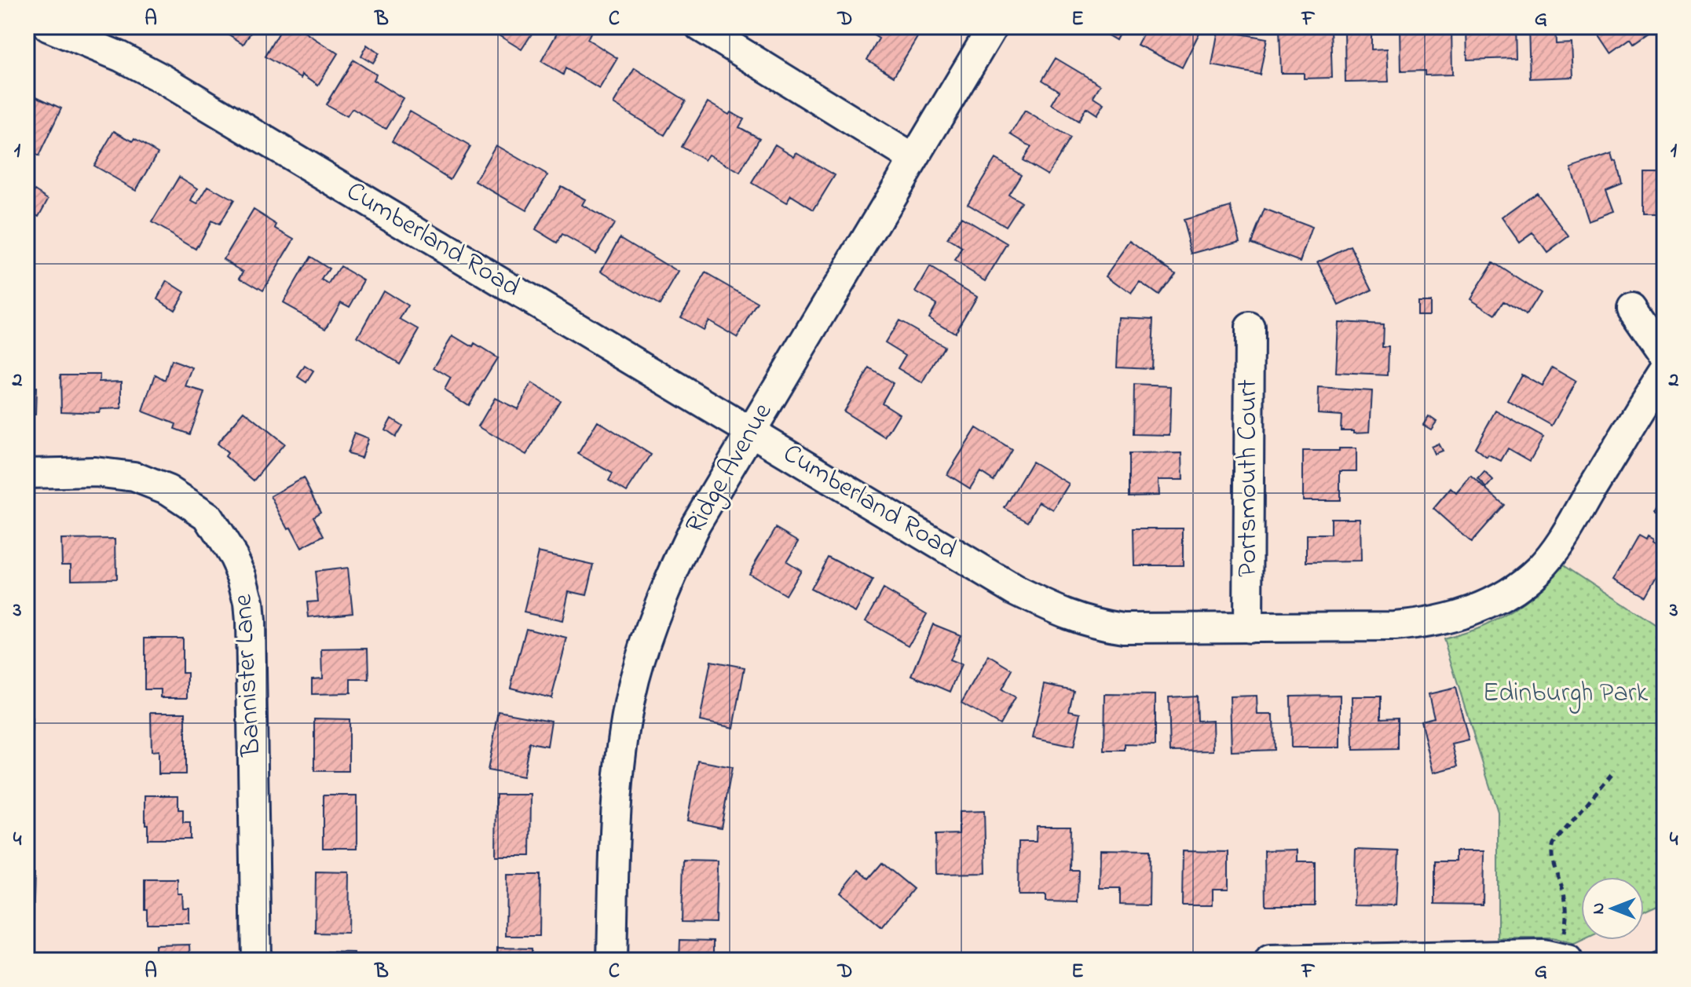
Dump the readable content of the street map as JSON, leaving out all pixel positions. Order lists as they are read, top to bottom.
{
  "streets": {
    "street": [
      "Cumberland Road",
      "Ridge Avenue",
      "Portsmouth Court",
      "Bannister Lane"
    ]
  },
  "crossings": [
    ["Cumberland Road", "Ridge Avenue"],
    ["Cumberland Road", "Portsmouth Court"]
  ],
  "parks": ["Edinburgh Park"],
  "north": "left",
  "grid": {
    "columns": [
      "A",
      "B",
      "C",
      "D",
      "E",
      "F",
      "G"
    ],
    "rows": [
      "1",
      "2",
      "3",
      "4"
    ]
  }
}
